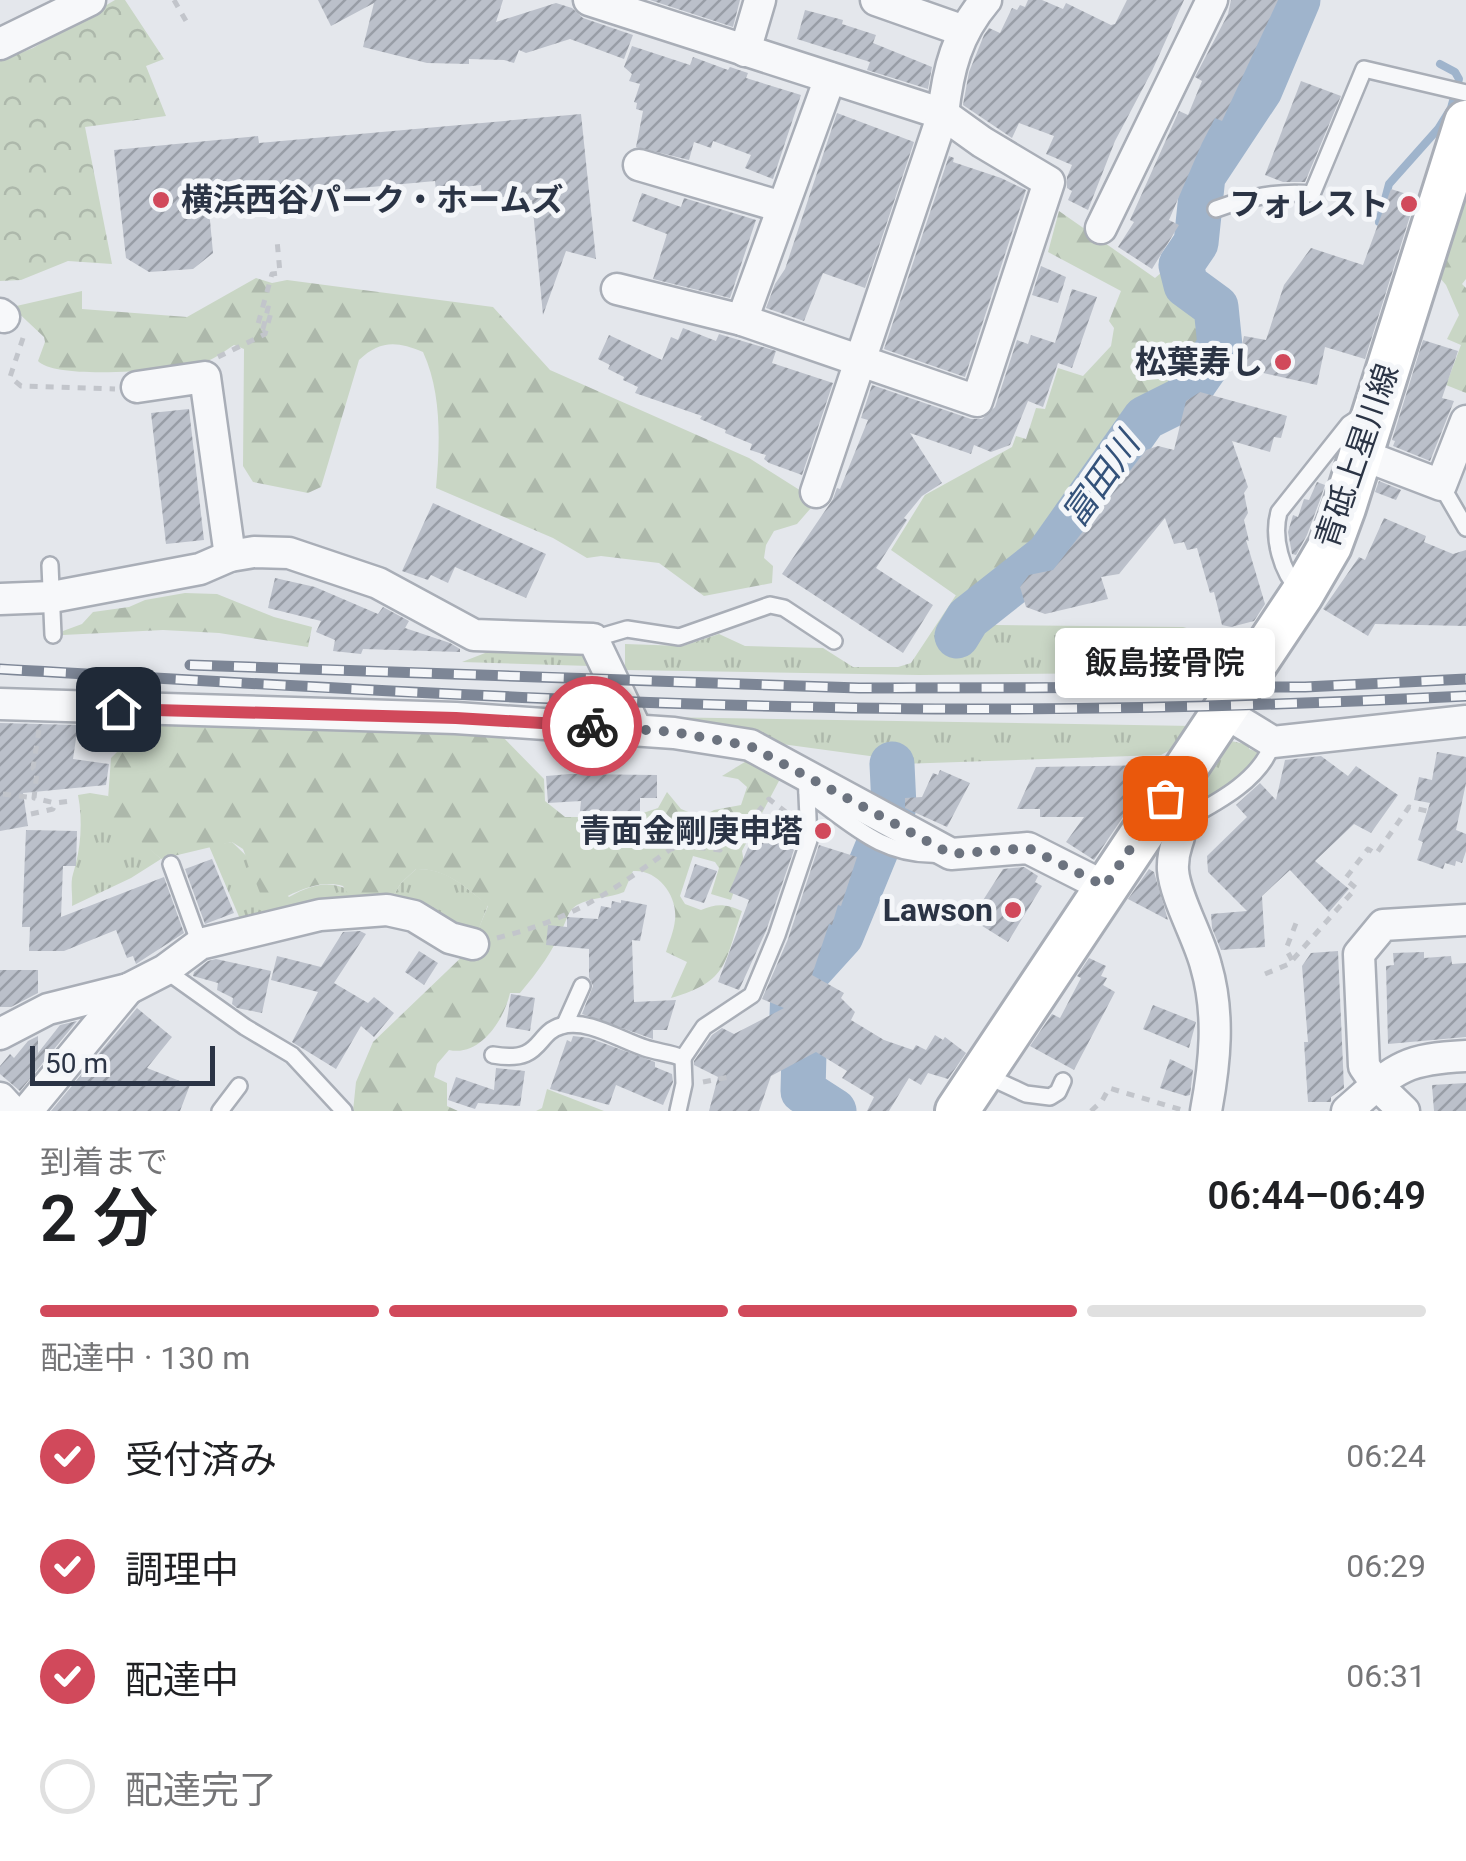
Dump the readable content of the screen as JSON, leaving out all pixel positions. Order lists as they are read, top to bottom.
{
  "streets": {
    "main road": ["青砥上星川線"]
  },
  "water": ["富田川"],
  "places": [
    "横浜西谷パーク・ホームズ",
    "フォレスト",
    "松葉寿し",
    "飯島接骨院",
    "青面金剛庚申塔",
    "Lawson"
  ],
  "scale_bar": "50 m",
  "page": {
    "bubble": "飯島接骨院",
    "scale": "50 m",
    "heading": ["2 分", "到着まで", "06:44–06:49"],
    "bar": "配達中 · 130 m",
    "list": [
      ["受付済み", "06:24"],
      ["調理中", "06:29"],
      ["配達中", "06:31"],
      "配達完了"
    ]
  }
}
